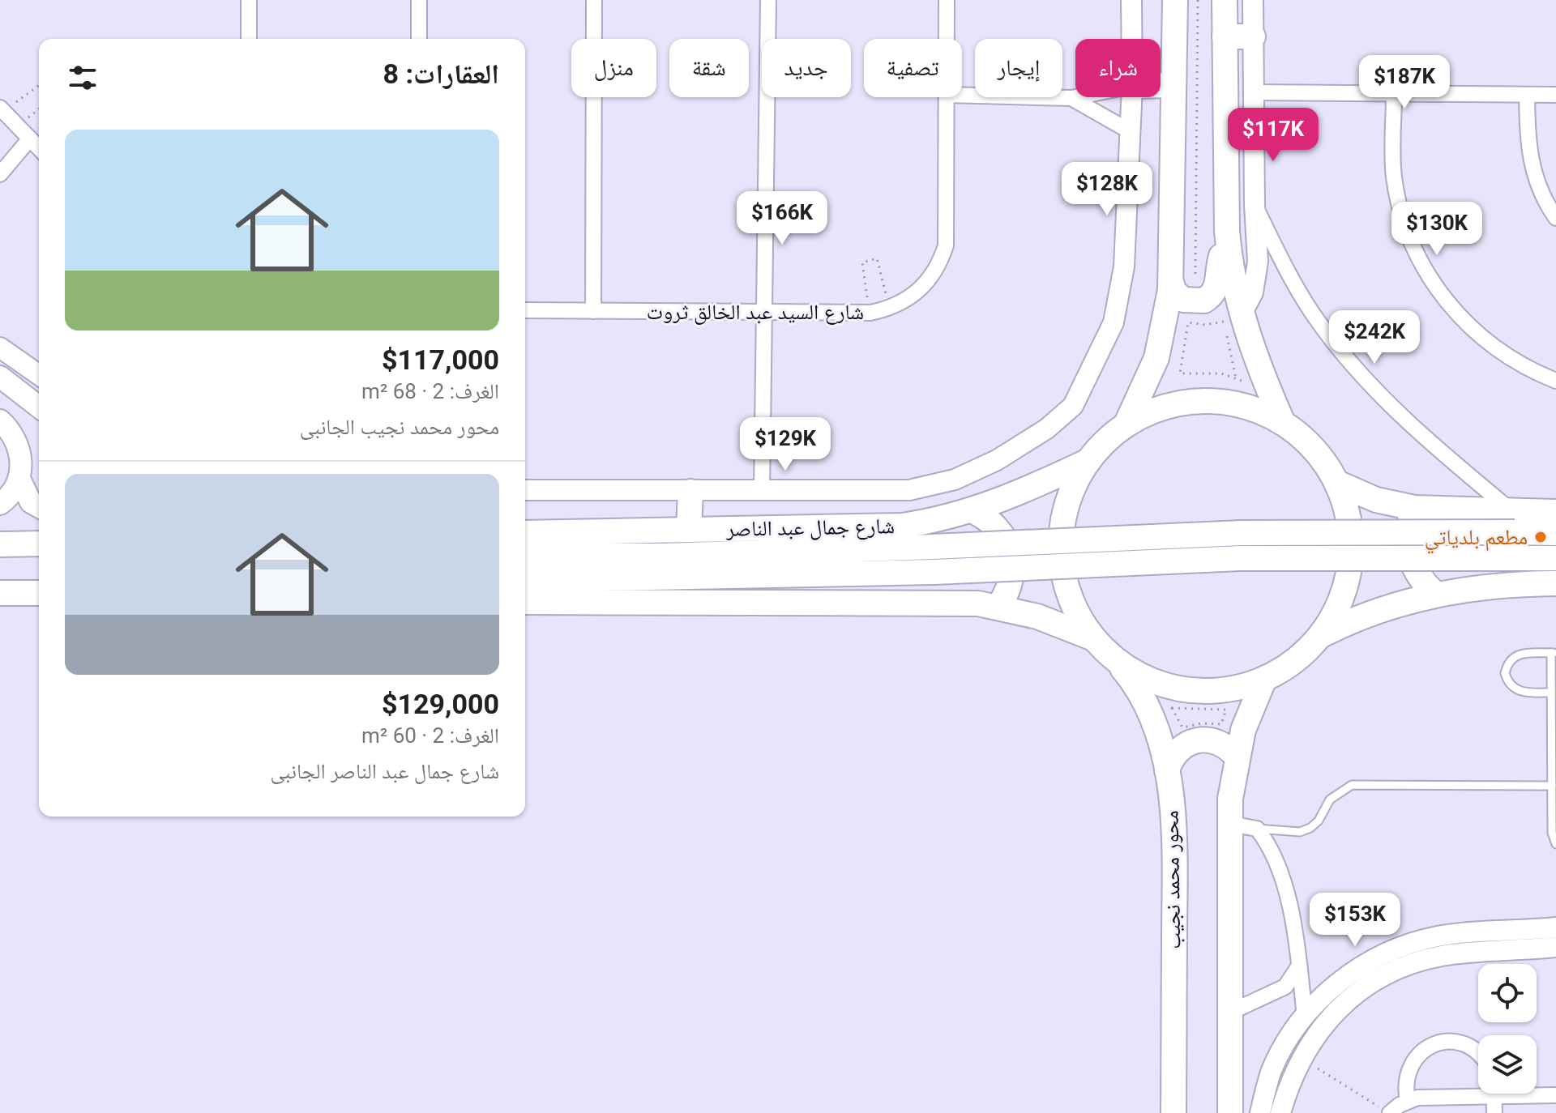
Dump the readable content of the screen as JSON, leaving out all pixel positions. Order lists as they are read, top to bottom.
{
  "streets": {
    "main road": ["شارع جمال عبد الناصر", "محور محمد نجيب"],
    "street": ["شارع السيد عبد الخالق ثروت"]
  },
  "places": ["مطعم بلدياتي"],
  "page": {
    "chip": [
      "شراء",
      "إيجار",
      "تصفية",
      "جديد",
      "شقة",
      "منزل"
    ],
    "heading": "العقارات: 8",
    "price": [
      "$187K",
      "$117K",
      "$128K",
      "$166K",
      "$130K",
      "$242K",
      "$129K",
      "$153K"
    ],
    "list": [
      {
        "name": "$117,000",
        "note": "الغرف: 2 · 68 m² · محور محمد نجيب الجانبى"
      },
      {
        "name": "$129,000",
        "note": "الغرف: 2 · 60 m² · شارع جمال عبد الناصر الجانبى"
      }
    ]
  }
}
